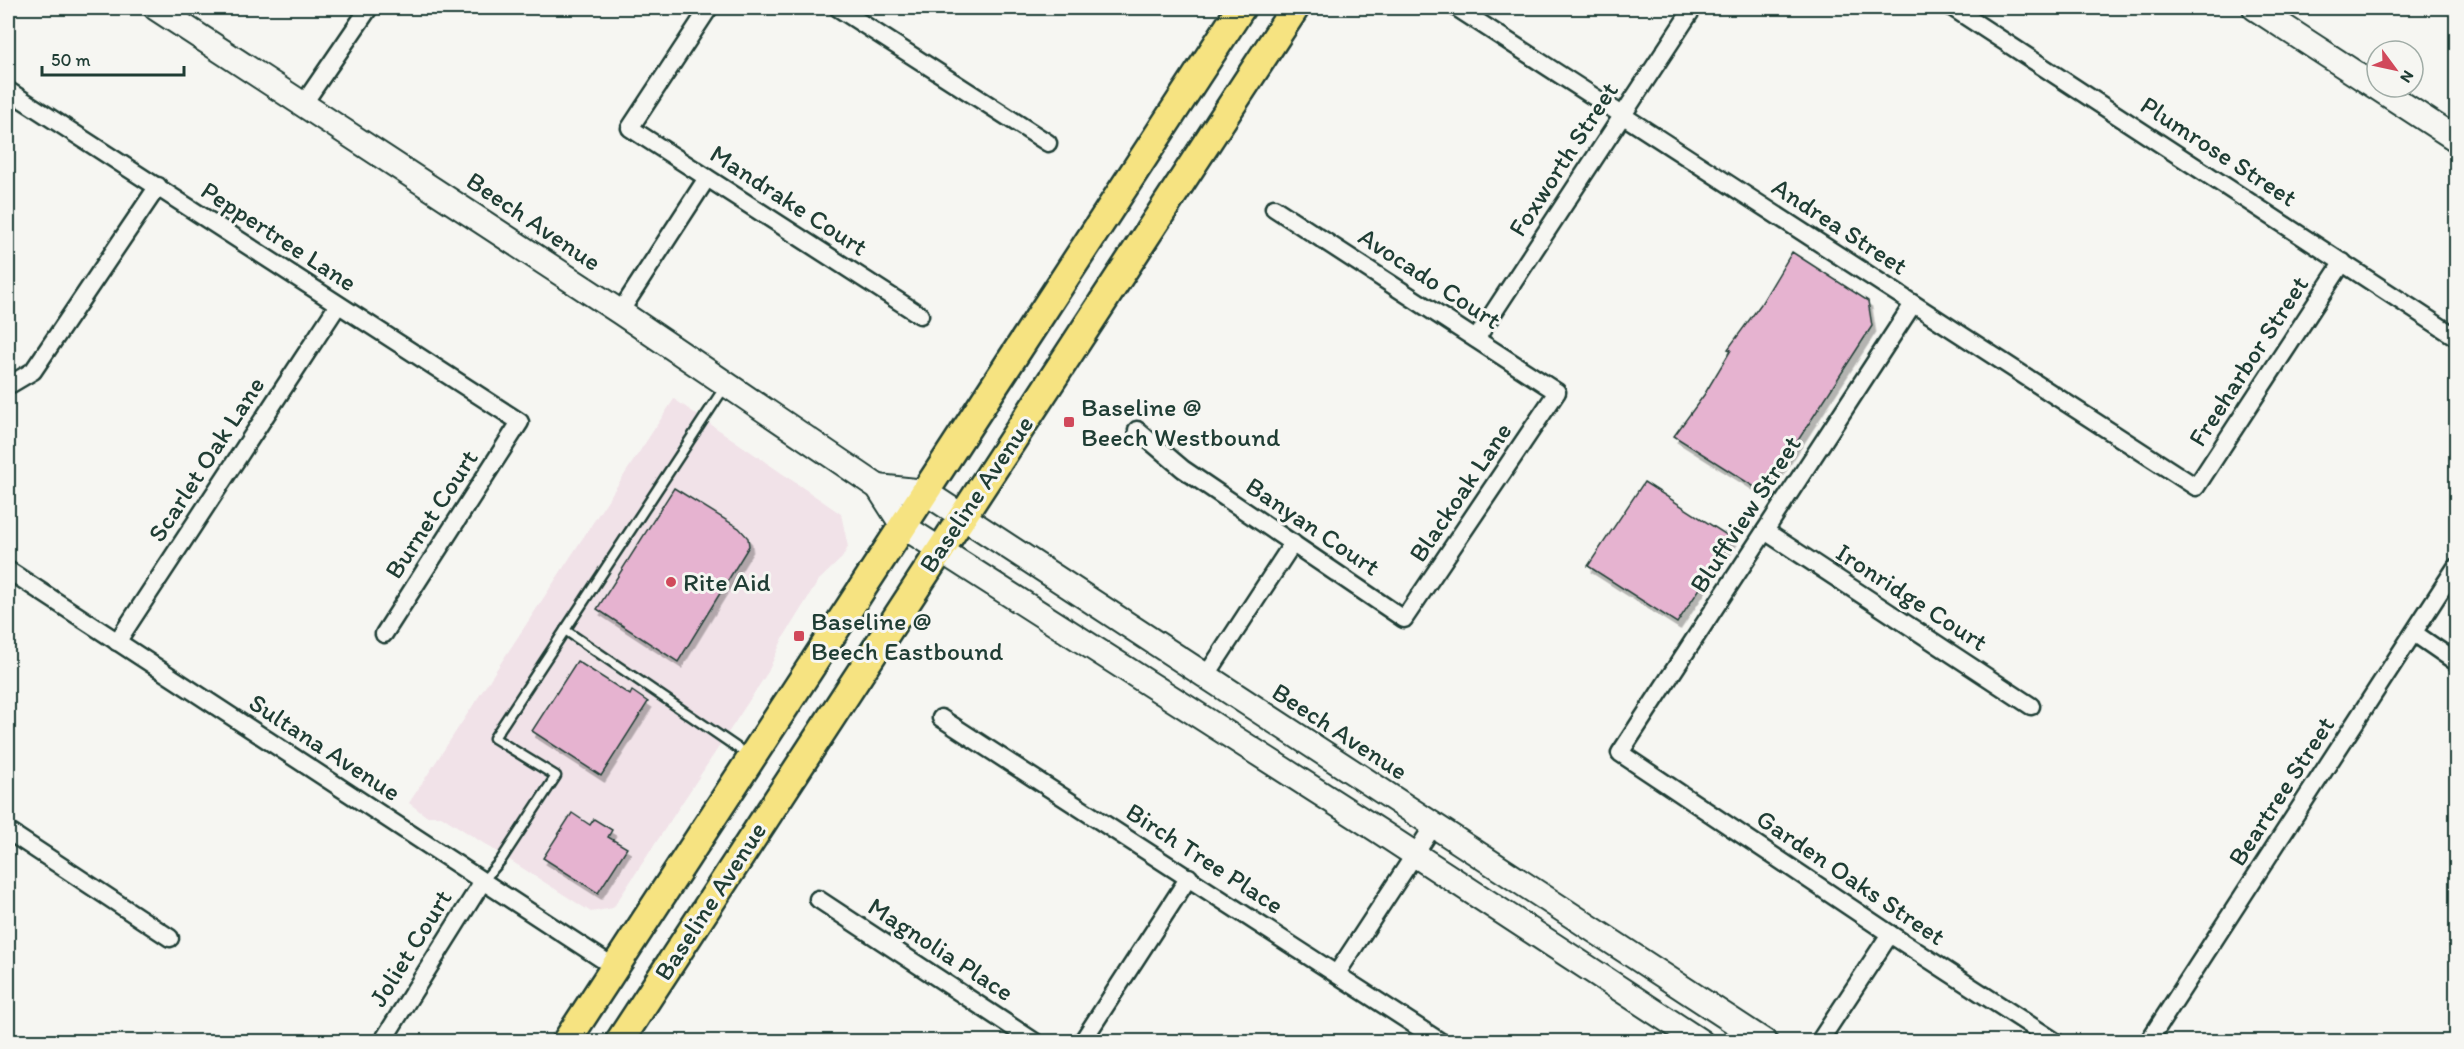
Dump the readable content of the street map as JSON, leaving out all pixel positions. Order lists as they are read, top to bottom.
{
  "streets": {
    "main road": ["Beech Avenue", "Baseline Avenue"],
    "street": [
      "Plumrose Street",
      "Foxworth Street",
      "Mandrake Court",
      "Andrea Street",
      "Peppertree Lane",
      "Avocado Court",
      "Freeharbor Street",
      "Scarlet Oak Lane",
      "Blackoak Lane",
      "Burnet Court",
      "Bluffview Street",
      "Banyan Court",
      "Ironridge Court",
      "Sultana Avenue",
      "Beartree Street",
      "Birch Tree Place",
      "Garden Oaks Street",
      "Joliet Court",
      "Magnolia Place"
    ]
  },
  "crossings": [
    ["Plumrose Street", "Freeharbor Street"],
    ["Foxworth Street", "Andrea Street"],
    ["Foxworth Street", "Avocado Court"],
    ["Beech Avenue", "Baseline Avenue"],
    ["Andrea Street", "Freeharbor Street"],
    ["Andrea Street", "Bluffview Street"],
    ["Peppertree Lane", "Scarlet Oak Lane"],
    ["Peppertree Lane", "Burnet Court"],
    ["Avocado Court", "Blackoak Lane"],
    ["Scarlet Oak Lane", "Sultana Avenue"],
    ["Blackoak Lane", "Banyan Court"],
    ["Baseline Avenue", "Sultana Avenue"],
    ["Bluffview Street", "Ironridge Court"],
    ["Bluffview Street", "Garden Oaks Street"],
    ["Sultana Avenue", "Joliet Court"]
  ],
  "places": {
    "transit": ["Baseline @ Beech Westbound", "Baseline @ Beech Eastbound"],
    "other": ["Rite Aid"]
  },
  "scale_bar": "50 m",
  "north": "bottom right"
}
